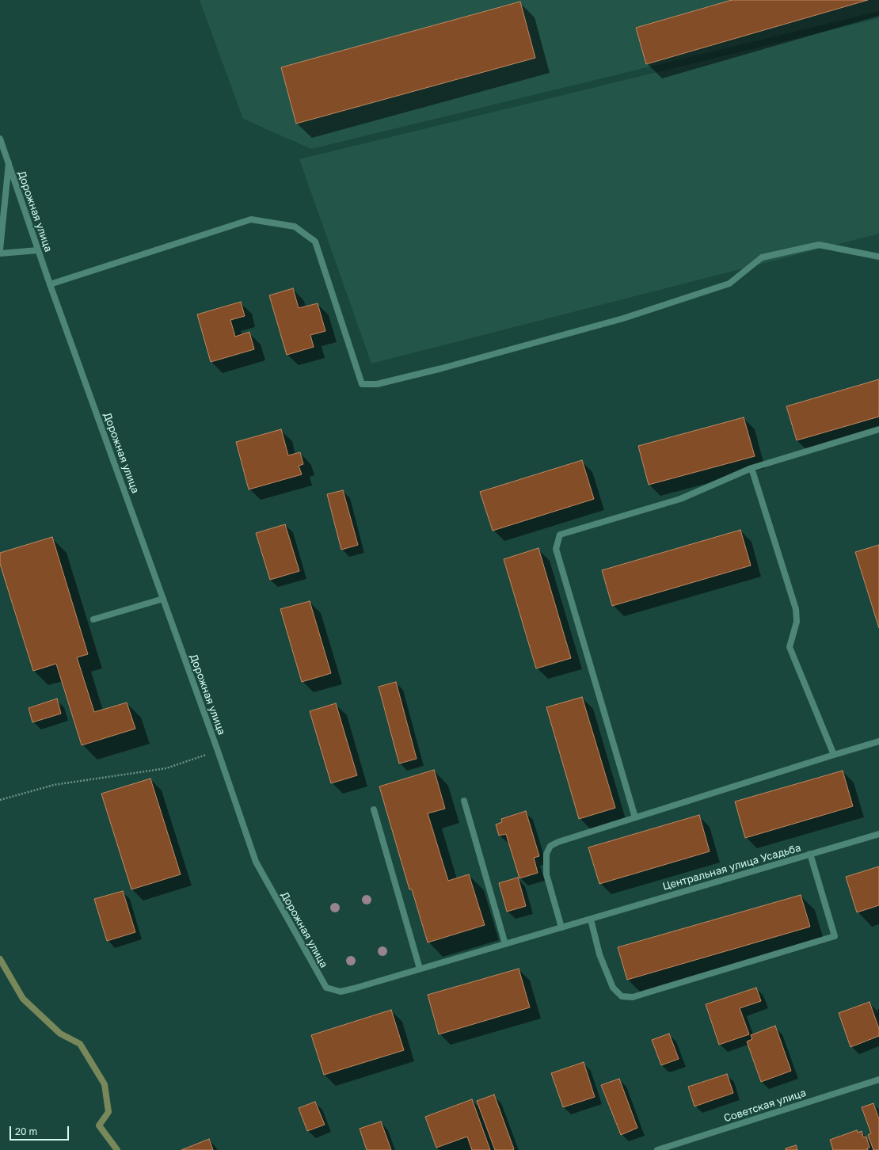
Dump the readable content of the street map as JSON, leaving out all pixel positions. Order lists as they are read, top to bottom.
{
  "streets": {
    "street": ["Дорожная улица", "Центральная улица Усадьба", "Советская улица"]
  },
  "crossings": [
    ["Дорожная улица", "Центральная улица Усадьба"]
  ],
  "scale_bar": "20 m"
}
